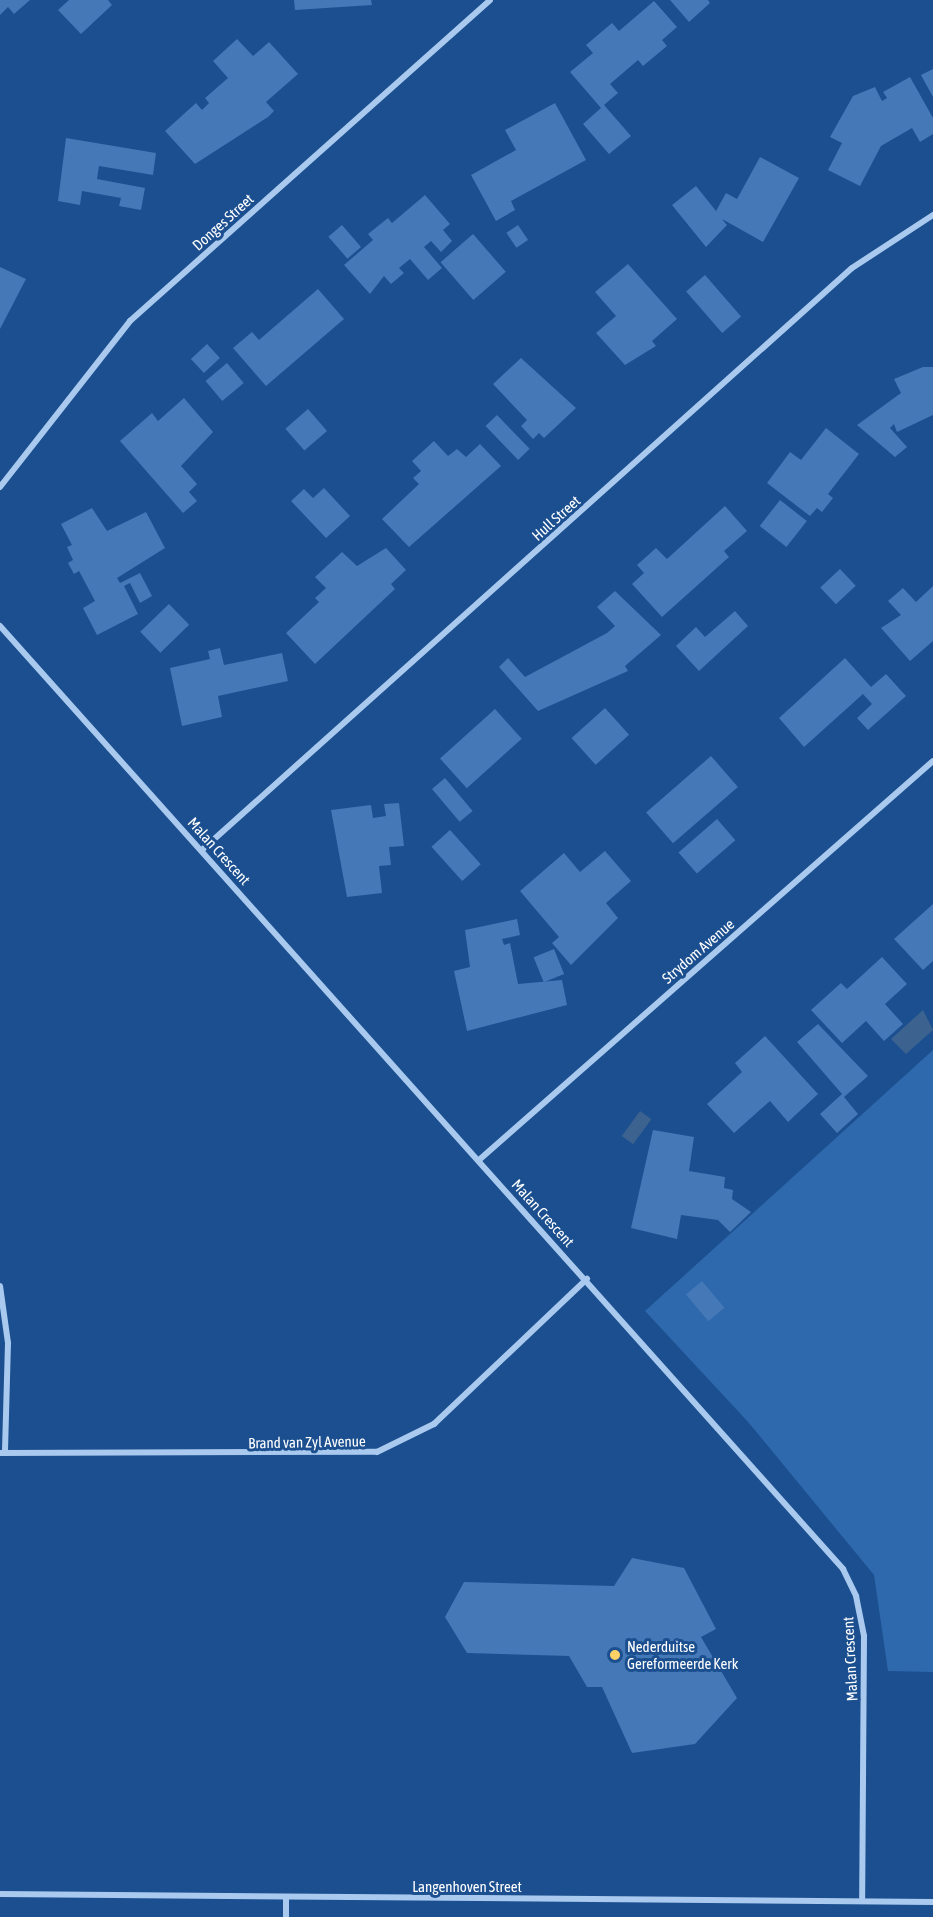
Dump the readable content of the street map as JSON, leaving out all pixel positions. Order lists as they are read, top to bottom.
{
  "streets": {
    "street": [
      "Donges Street",
      "Hull Street",
      "Malan Crescent",
      "Strydom Avenue",
      "Brand van Zyl Avenue",
      "Langenhoven Street"
    ]
  },
  "crossings": [
    ["Hull Street", "Malan Crescent"],
    ["Malan Crescent", "Strydom Avenue"],
    ["Malan Crescent", "Brand van Zyl Avenue"],
    ["Malan Crescent", "Langenhoven Street"]
  ],
  "places": ["Nederduitse Gereformeerde Kerk"]
}
